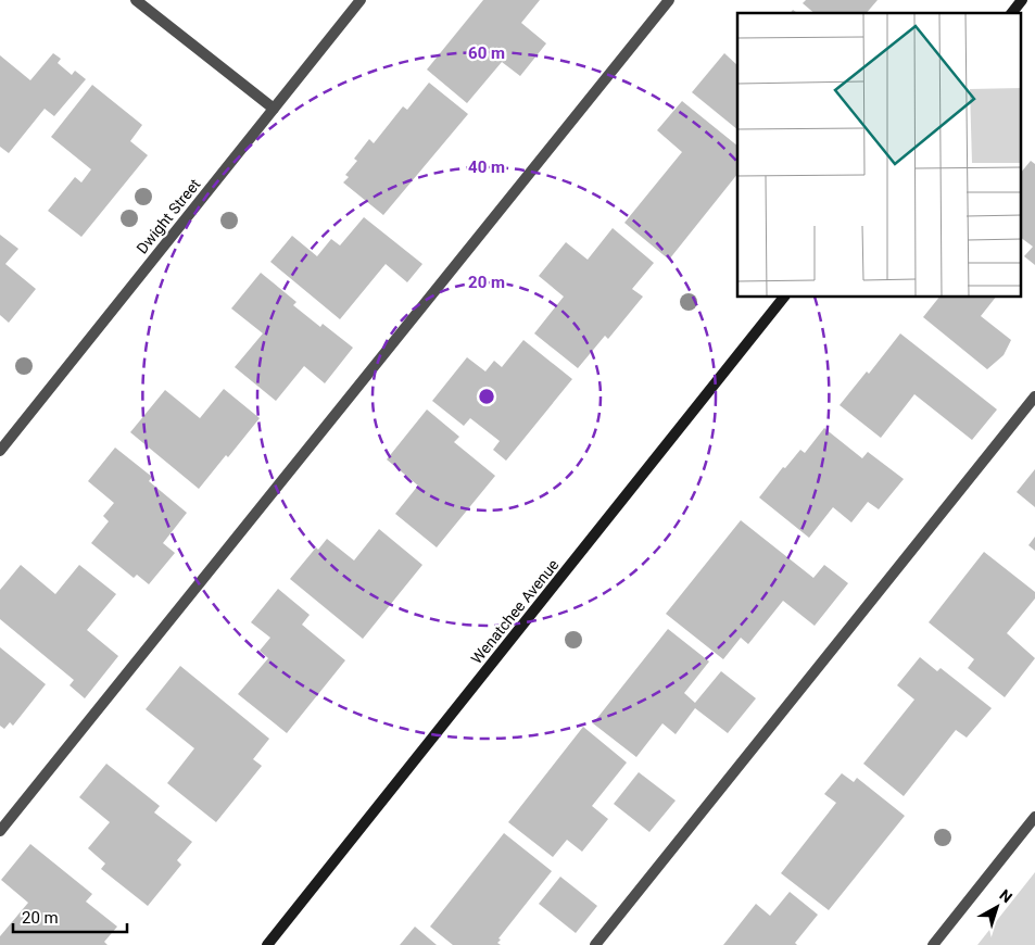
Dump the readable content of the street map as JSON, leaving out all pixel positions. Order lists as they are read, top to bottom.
{
  "streets": {
    "street": ["Dwight Street", "Wenatchee Avenue"]
  },
  "scale_bar": "20 m",
  "north": "top right",
  "rings": ["60 m", "40 m", "20 m"]
}
